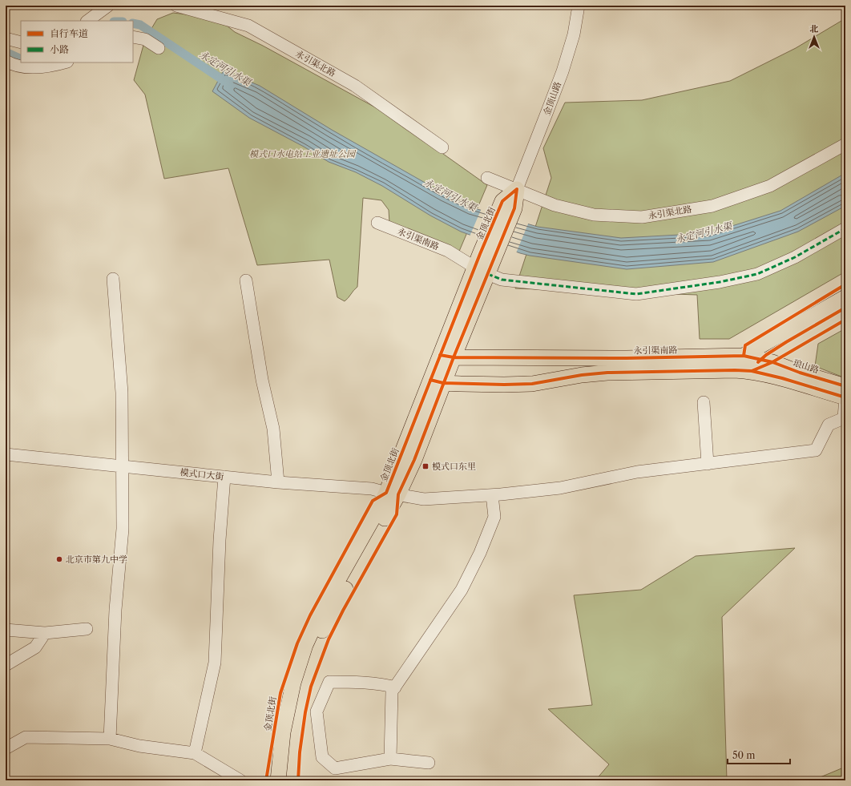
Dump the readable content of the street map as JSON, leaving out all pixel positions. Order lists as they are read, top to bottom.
{
  "streets": {
    "main road": ["金顶北街", "永引渠南路", "琅山路"],
    "street": ["永引渠北路", "金顶山路", "模式口大街"]
  },
  "crossings": [
    ["永引渠北路", "金顶山路"],
    ["永引渠北路", "金顶北街"],
    ["金顶山路", "金顶北街"],
    ["金顶北街", "永引渠南路"],
    ["金顶北街", "模式口大街"]
  ],
  "water": ["永定河引水渠"],
  "parks": ["模式口水电站工业遗址公园"],
  "places": {
    "transit": ["模式口东里"],
    "other": ["北京市第九中学"]
  },
  "legend": ["自行车道", "小路"],
  "scale_bar": "50 m",
  "north": "top"
}
